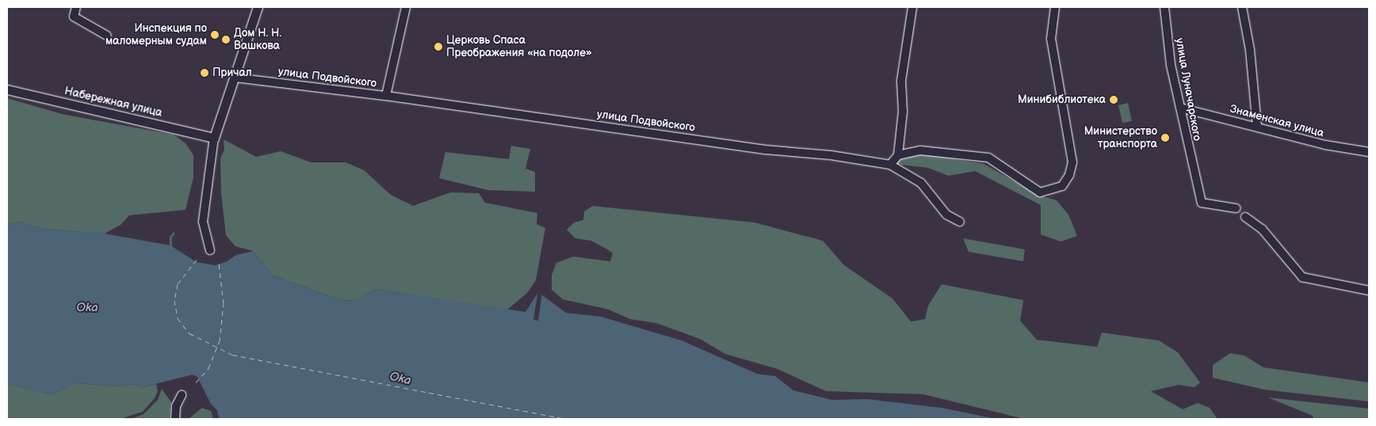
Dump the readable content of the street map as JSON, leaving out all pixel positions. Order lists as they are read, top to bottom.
{
  "streets": {
    "street": [
      "улица Подвойского",
      "улица Луначарского",
      "Набережная улица",
      "Знаменская улица"
    ]
  },
  "crossings": [
    ["улица Луначарского", "Знаменская улица"]
  ],
  "water": ["Oka"],
  "places": [
    "Инспекция по маломерным судам",
    "Дом Н. Н. Вашкова",
    "Церковь Спаса Преображения «на подоле»",
    "Причал",
    "Минибиблиотека",
    "Министерство транспорта"
  ]
}
